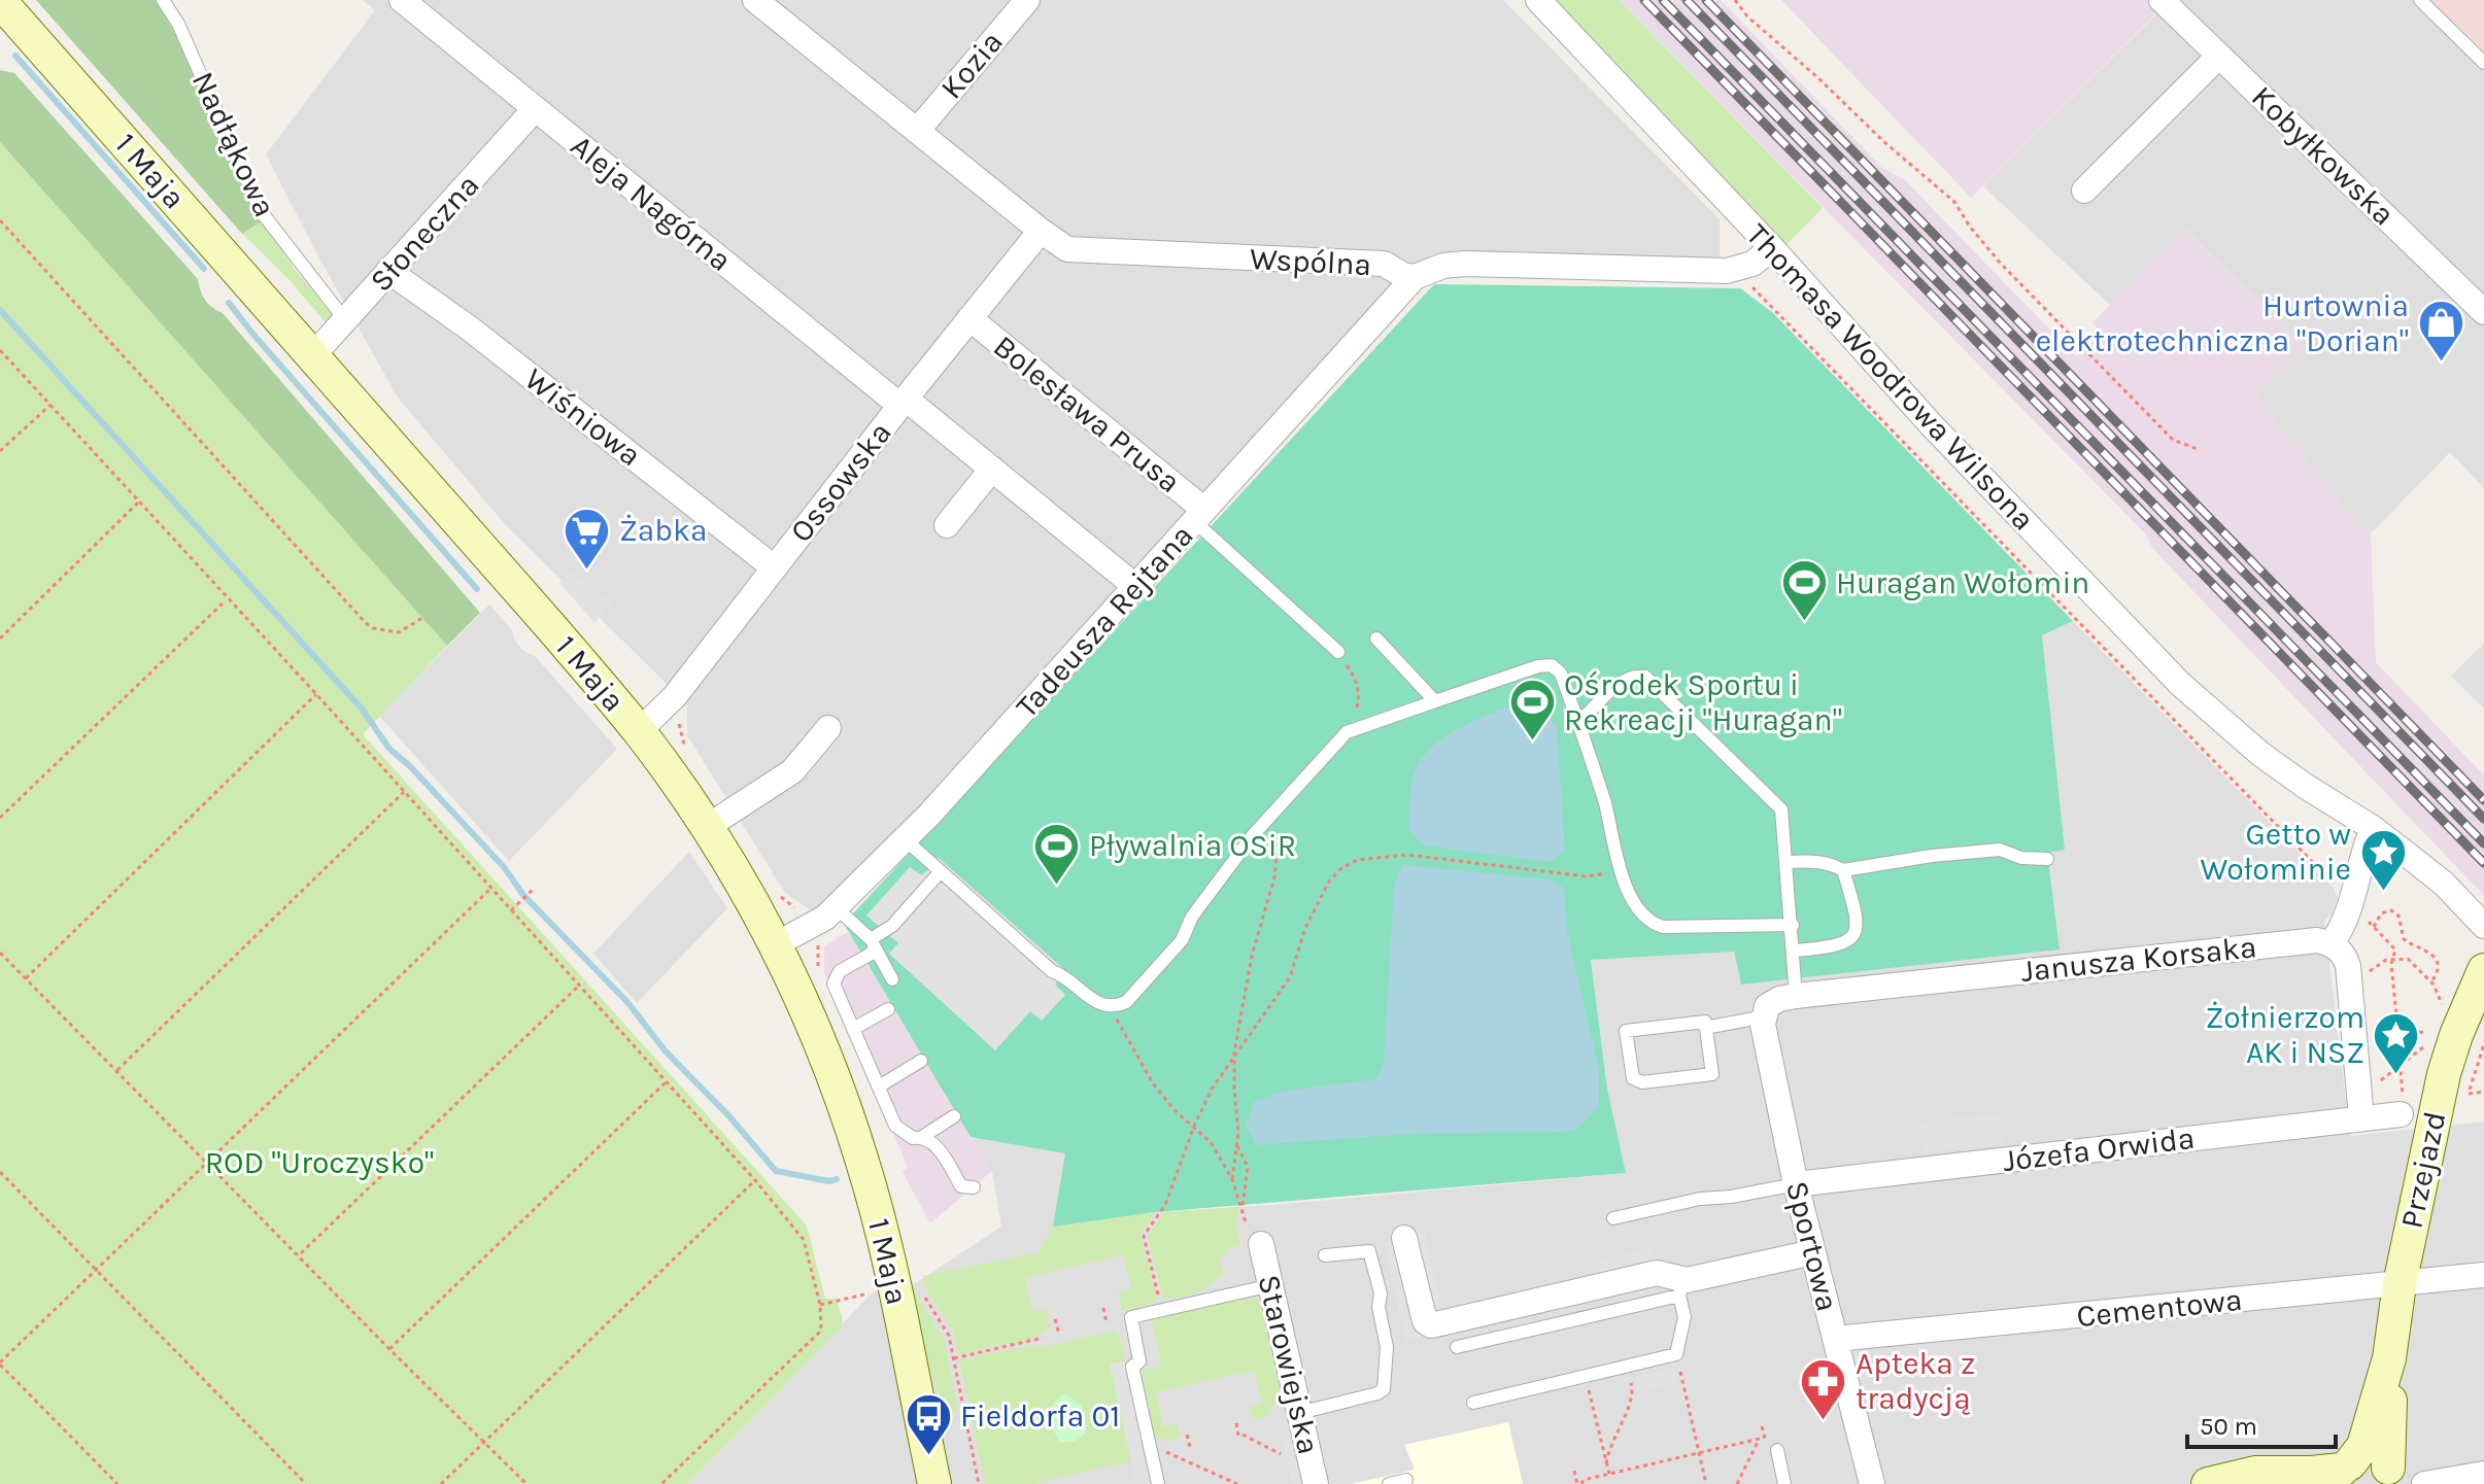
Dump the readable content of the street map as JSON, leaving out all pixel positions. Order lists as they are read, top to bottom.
{
  "streets": {
    "main road": ["1 Maja", "Przejazd"],
    "street": [
      "Kozia",
      "Kobyłkowska",
      "Aleja Nagórna",
      "Słoneczna",
      "Wspólna",
      "Thomasa Woodrowa Wilsona",
      "Bolesława Prusa",
      "Wiśniowa",
      "Ossowska",
      "Tadeusza Rejtana",
      "Janusza Korsaka",
      "Józefa Orwida",
      "Sportowa",
      "Cementowa",
      "Starowiejska"
    ],
    "lane": ["Nadłąkowa"]
  },
  "crossings": [
    ["Kozia", "Wspólna"],
    ["Nadłąkowa", "Słoneczna"],
    ["1 Maja", "Słoneczna"],
    ["1 Maja", "Ossowska"],
    ["1 Maja", "Tadeusza Rejtana"],
    ["Aleja Nagórna", "Słoneczna"],
    ["Aleja Nagórna", "Ossowska"],
    ["Aleja Nagórna", "Tadeusza Rejtana"],
    ["Słoneczna", "Wiśniowa"],
    ["Wspólna", "Thomasa Woodrowa Wilsona"],
    ["Wspólna", "Ossowska"],
    ["Wspólna", "Tadeusza Rejtana"],
    ["Bolesława Prusa", "Ossowska"],
    ["Bolesława Prusa", "Tadeusza Rejtana"],
    ["Wiśniowa", "Ossowska"],
    ["Janusza Korsaka", "Sportowa"],
    ["Józefa Orwida", "Sportowa"],
    ["Przejazd", "Cementowa"],
    ["Sportowa", "Cementowa"]
  ],
  "parks": ["ROD \"Uroczysko\""],
  "places": {
    "shop": ["Hurtownia elektrotechniczna \"Dorian\""],
    "supermarket": ["Żabka"],
    "sports": ["Huragan Wołomin", "Ośrodek Sportu i Rekreacji \"Huragan\"", "Pływalnia OSiR"],
    "place": ["Getto w Wołominie", "Żołnierzom AK i NSZ"],
    "pharmacy": ["Apteka z tradycją"],
    "bus stop": ["Fieldorfa 01"]
  },
  "scale_bar": "50 m"
}
